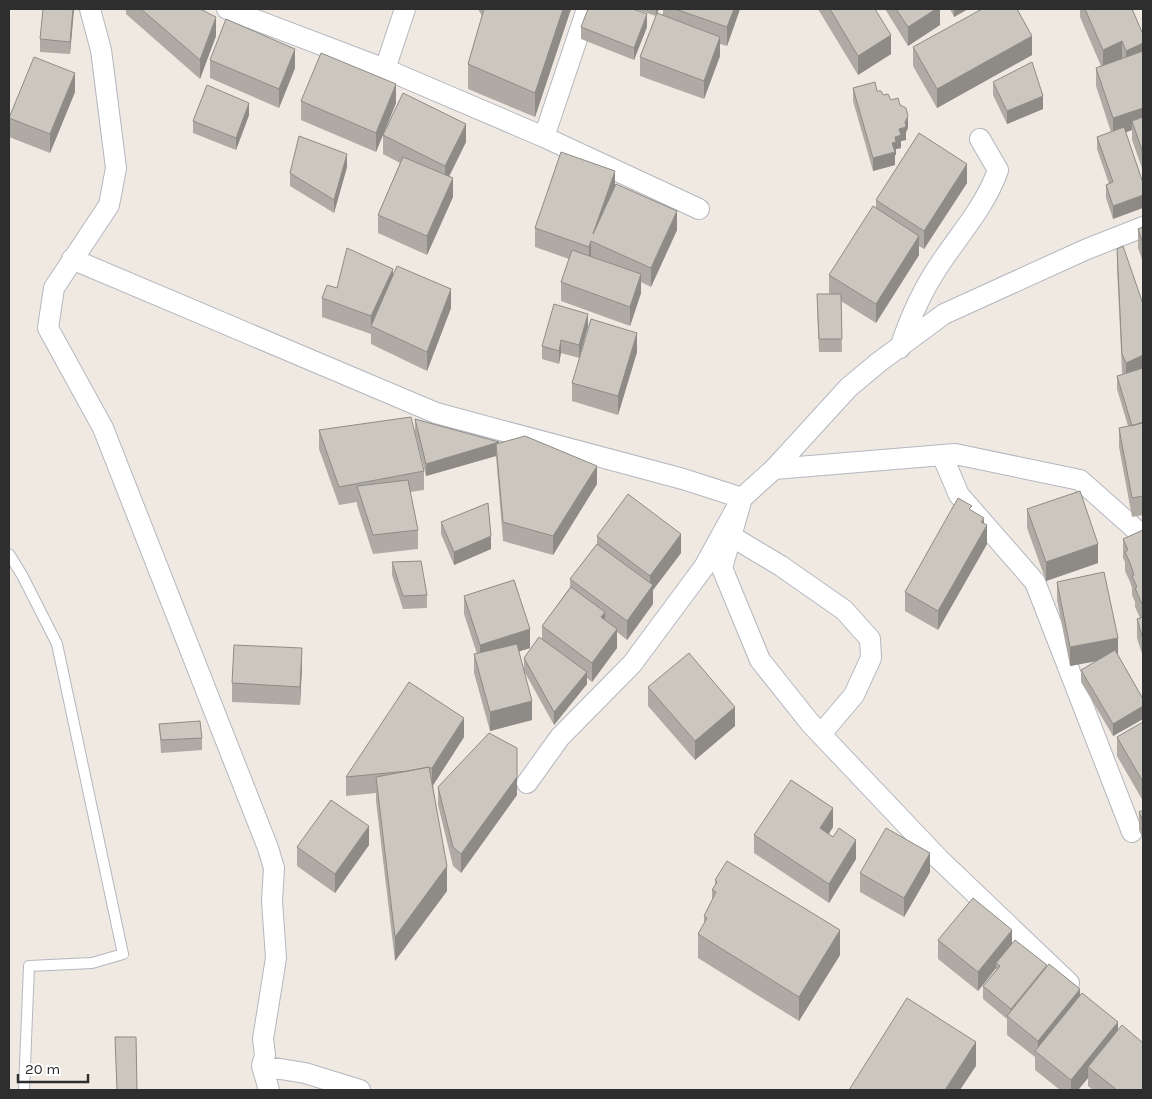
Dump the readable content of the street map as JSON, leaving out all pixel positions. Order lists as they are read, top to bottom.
{
  "scale_bar": "20 m"
}
